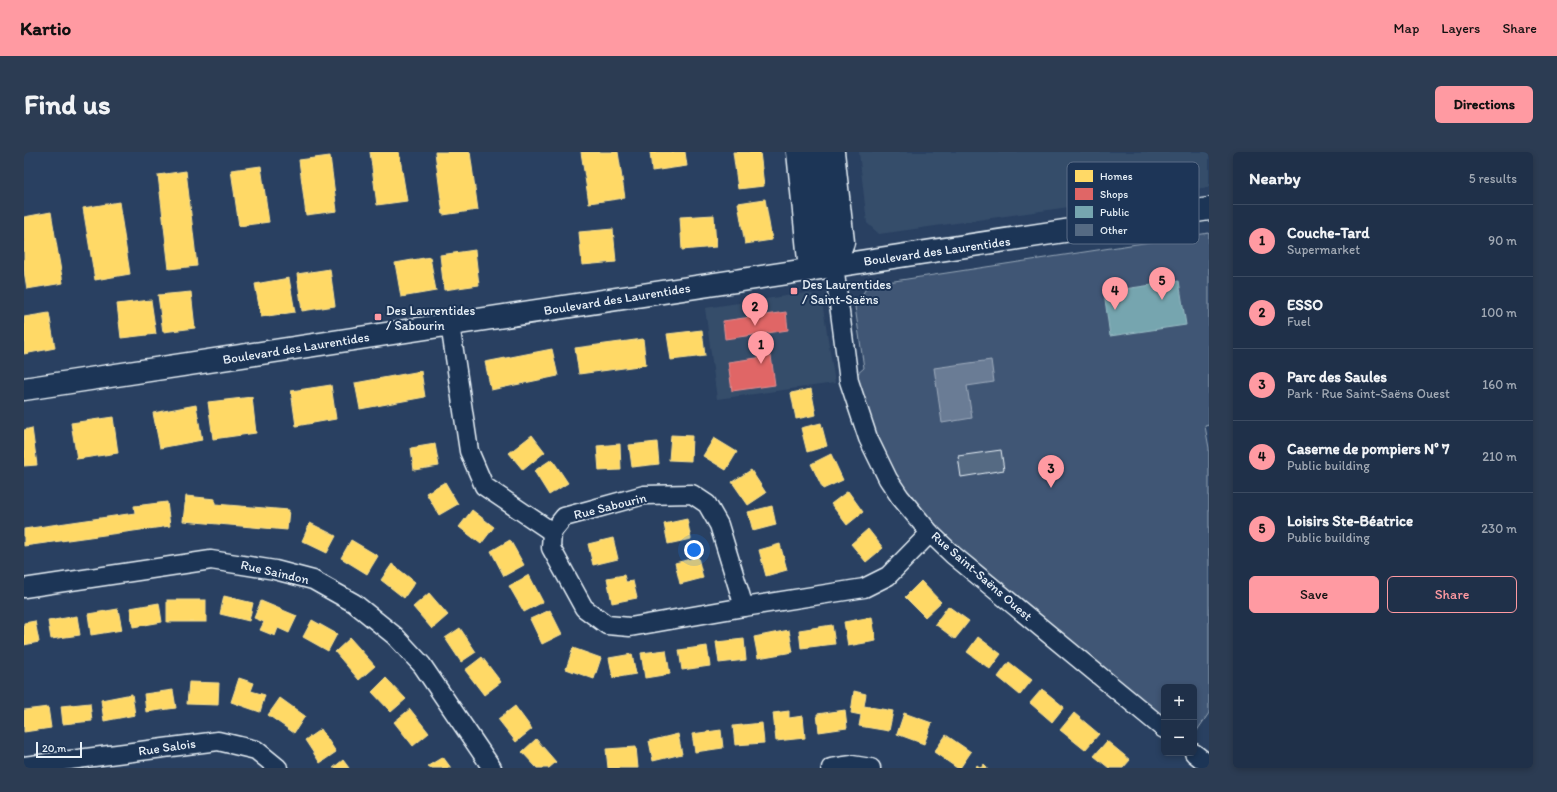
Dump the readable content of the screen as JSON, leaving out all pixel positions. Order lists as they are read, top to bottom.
{
  "streets": {
    "street": [
      "Boulevard des Laurentides",
      "Rue Sabourin",
      "Rue Saindon",
      "Rue Saint-Saëns Ouest",
      "Rue Salois"
    ]
  },
  "crossings": [
    ["Boulevard des Laurentides", "Rue Saint-Saëns Ouest"]
  ],
  "places": {
    "transit": ["Des Laurentides / Saint-Saëns", "Des Laurentides / Sabourin"]
  },
  "legend": [
    "Homes",
    "Shops",
    "Public",
    "Other"
  ],
  "scale_bar": "20 m",
  "page": {
    "header": "Kartio",
    "nav": ["Map", "Layers", "Share"],
    "buttons": [
      "Directions",
      ["Save", "Share"]
    ],
    "title": "Find us",
    "heading": ["Nearby", "5 results"],
    "list": [
      {
        "mark": "1",
        "name": "Couche-Tard",
        "note": "Supermarket",
        "value": "90 m"
      },
      {
        "mark": "2",
        "name": "ESSO",
        "note": "Fuel",
        "value": "100 m"
      },
      {
        "mark": "3",
        "name": "Parc des Saules",
        "note": "Park · Rue Saint-Saëns Ouest",
        "value": "160 m"
      },
      {
        "mark": "4",
        "name": "Caserne de pompiers N° 7",
        "note": "Public building",
        "value": "210 m"
      },
      {
        "mark": "5",
        "name": "Loisirs Ste-Béatrice",
        "note": "Public building",
        "value": "230 m"
      }
    ],
    "pins": [
      "5",
      "4",
      "2",
      "1",
      "3"
    ],
    "map_buttons": ["+", "−"],
    "scale": "20 m"
  }
}
